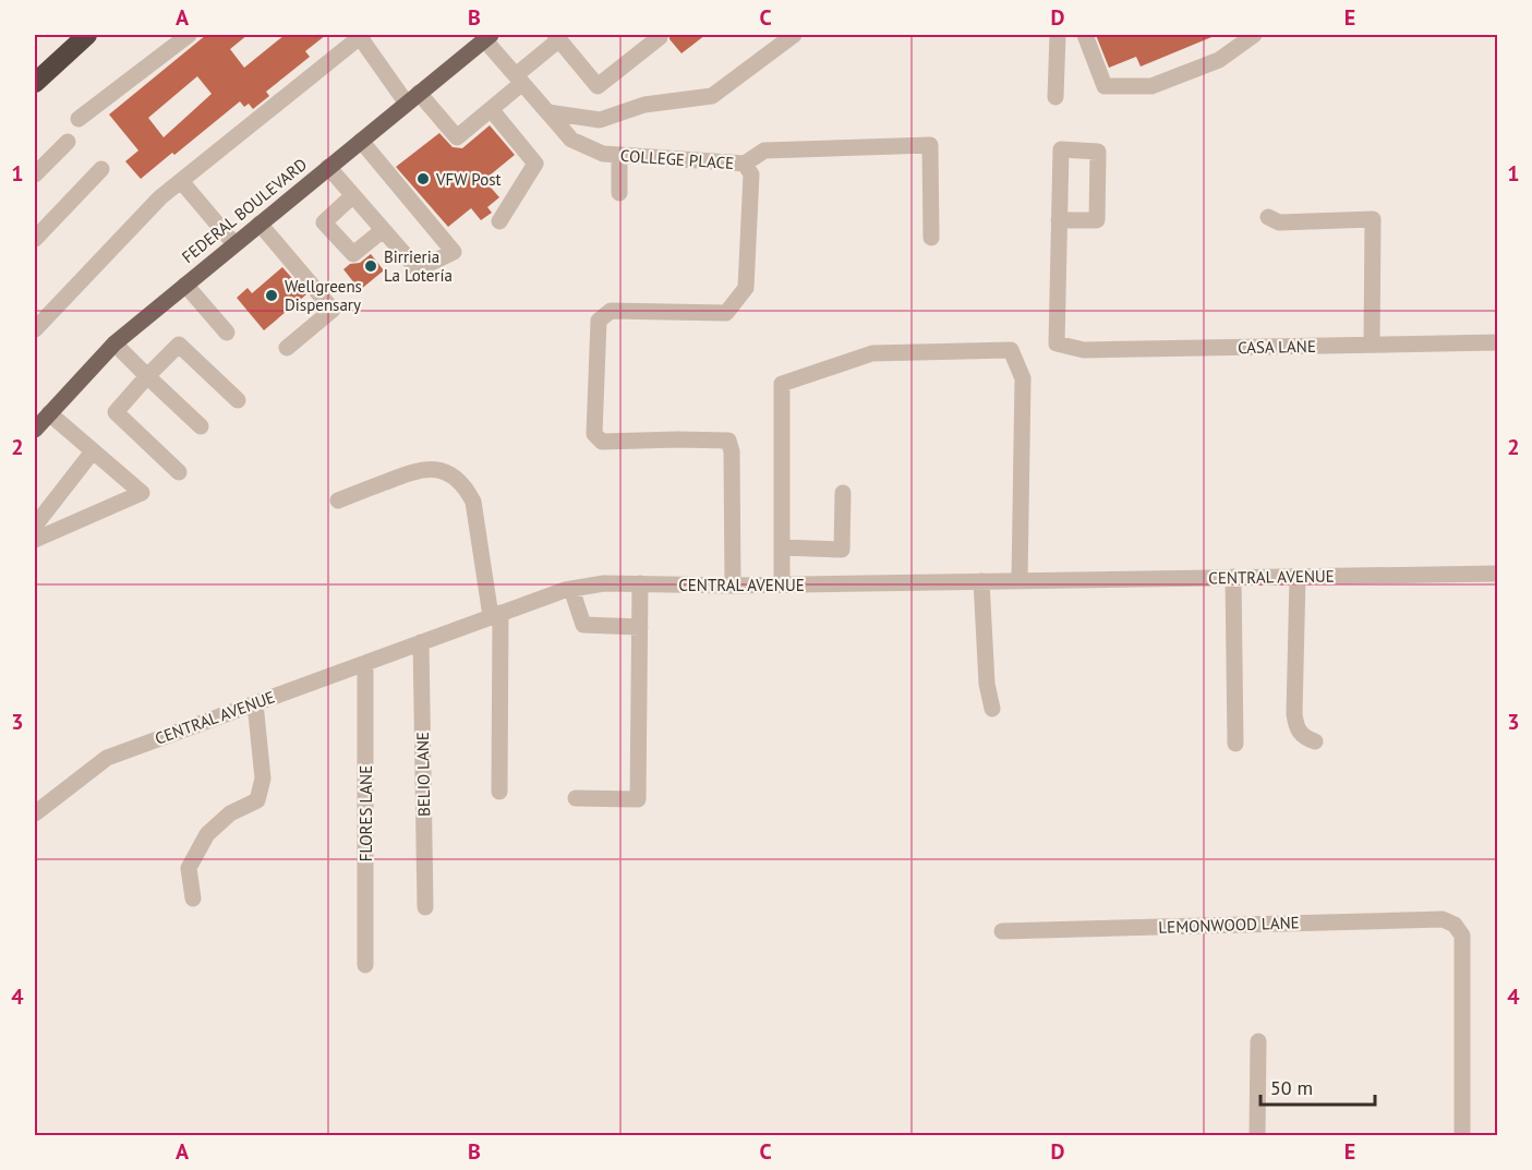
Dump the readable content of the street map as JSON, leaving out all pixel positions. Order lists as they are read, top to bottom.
{
  "streets": {
    "main road": ["FEDERAL BOULEVARD"],
    "street": [
      "COLLEGE PLACE",
      "CASA LANE",
      "CENTRAL AVENUE",
      "BELIO LANE",
      "FLORES LANE",
      "LEMONWOOD LANE"
    ]
  },
  "crossings": [
    ["COLLEGE PLACE", "FEDERAL BOULEVARD"],
    ["COLLEGE PLACE", "CENTRAL AVENUE"],
    ["CENTRAL AVENUE", "BELIO LANE"],
    ["CENTRAL AVENUE", "FLORES LANE"]
  ],
  "places": ["VFW Post", "Birrieria La Lotería", "Wellgreens Dispensary"],
  "scale_bar": "50 m",
  "grid": {
    "columns": [
      "A",
      "B",
      "C",
      "D",
      "E"
    ],
    "rows": [
      "1",
      "2",
      "3",
      "4"
    ]
  }
}
